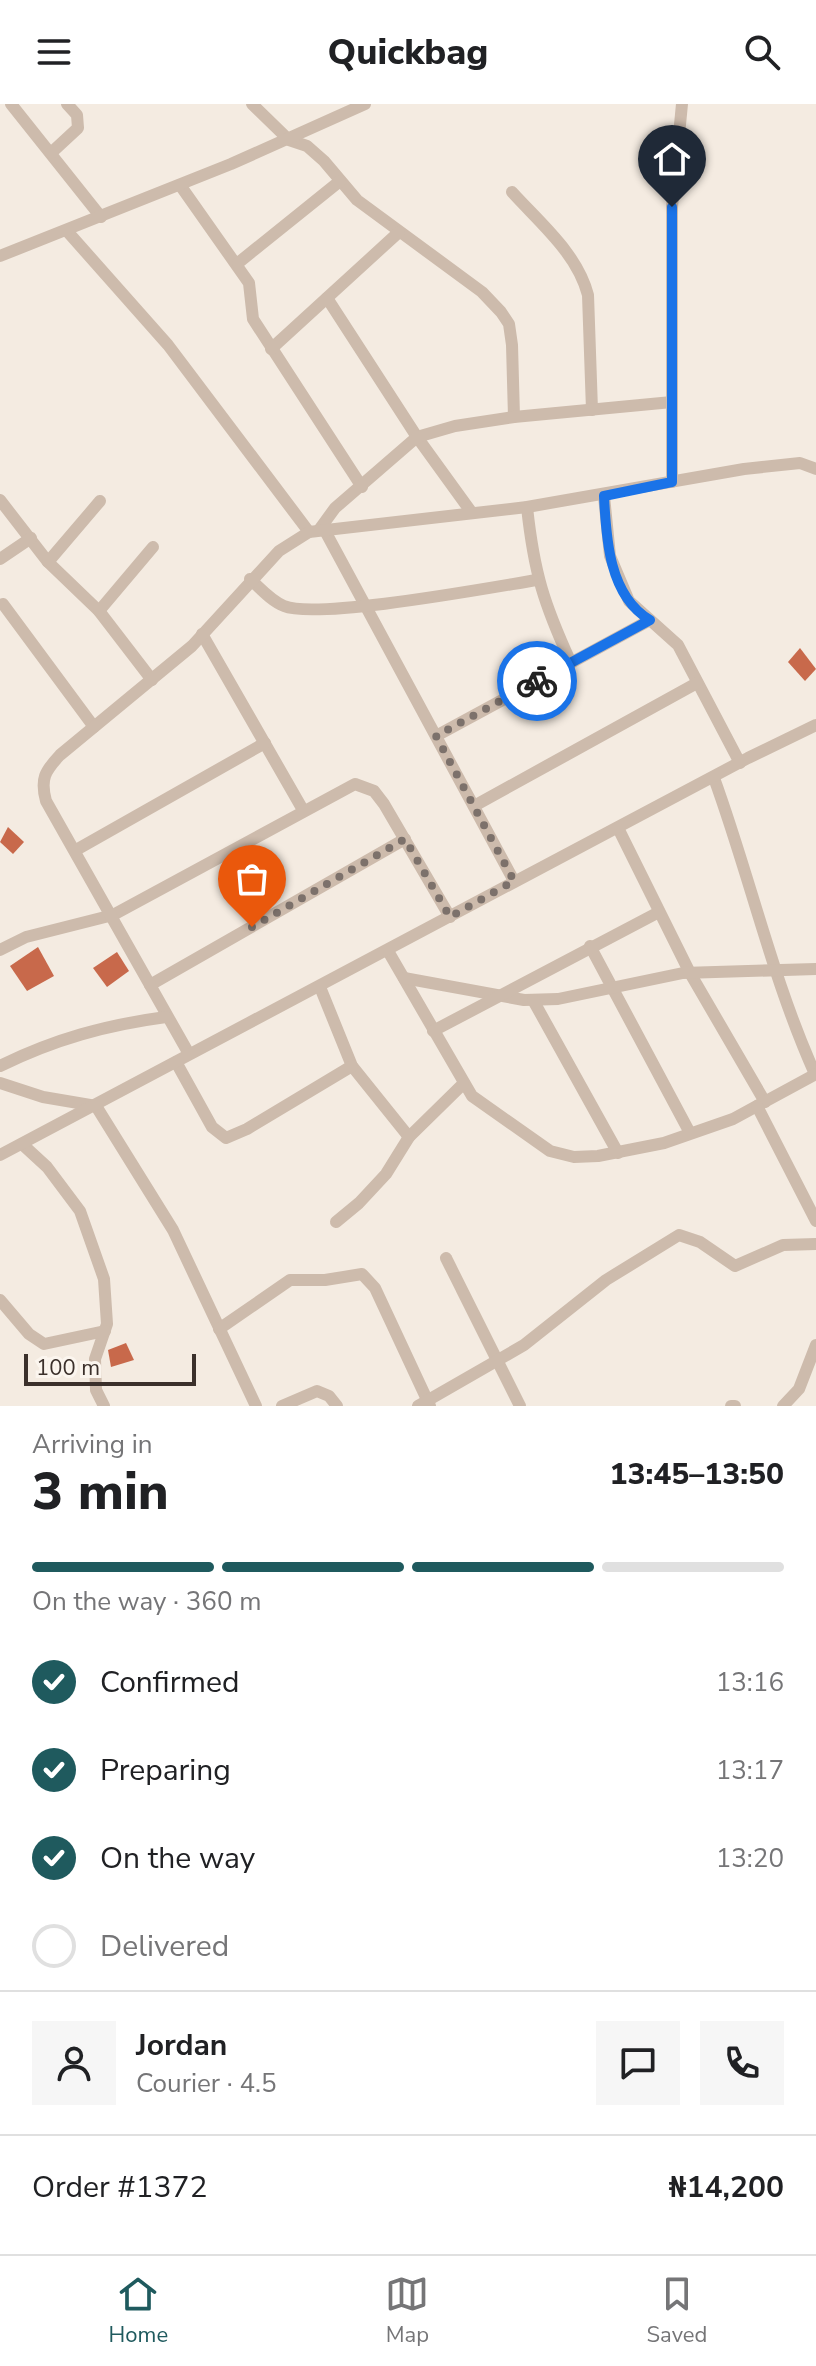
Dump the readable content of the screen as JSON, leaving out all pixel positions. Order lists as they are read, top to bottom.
{
  "scale_bar": "100 m",
  "page": {
    "header": "Quickbag",
    "scale": "100 m",
    "heading": ["3 min", "Arriving in", "13:45–13:50"],
    "panel": [
      "Jordan",
      "Courier · 4.5",
      "Order #1372",
      "₦14,200"
    ],
    "bar": "On the way · 360 m",
    "list": [
      ["Confirmed", "13:16"],
      ["Preparing", "13:17"],
      ["On the way", "13:20"],
      "Delivered"
    ],
    "tabs": ["Home", "Map", "Saved"]
  }
}
